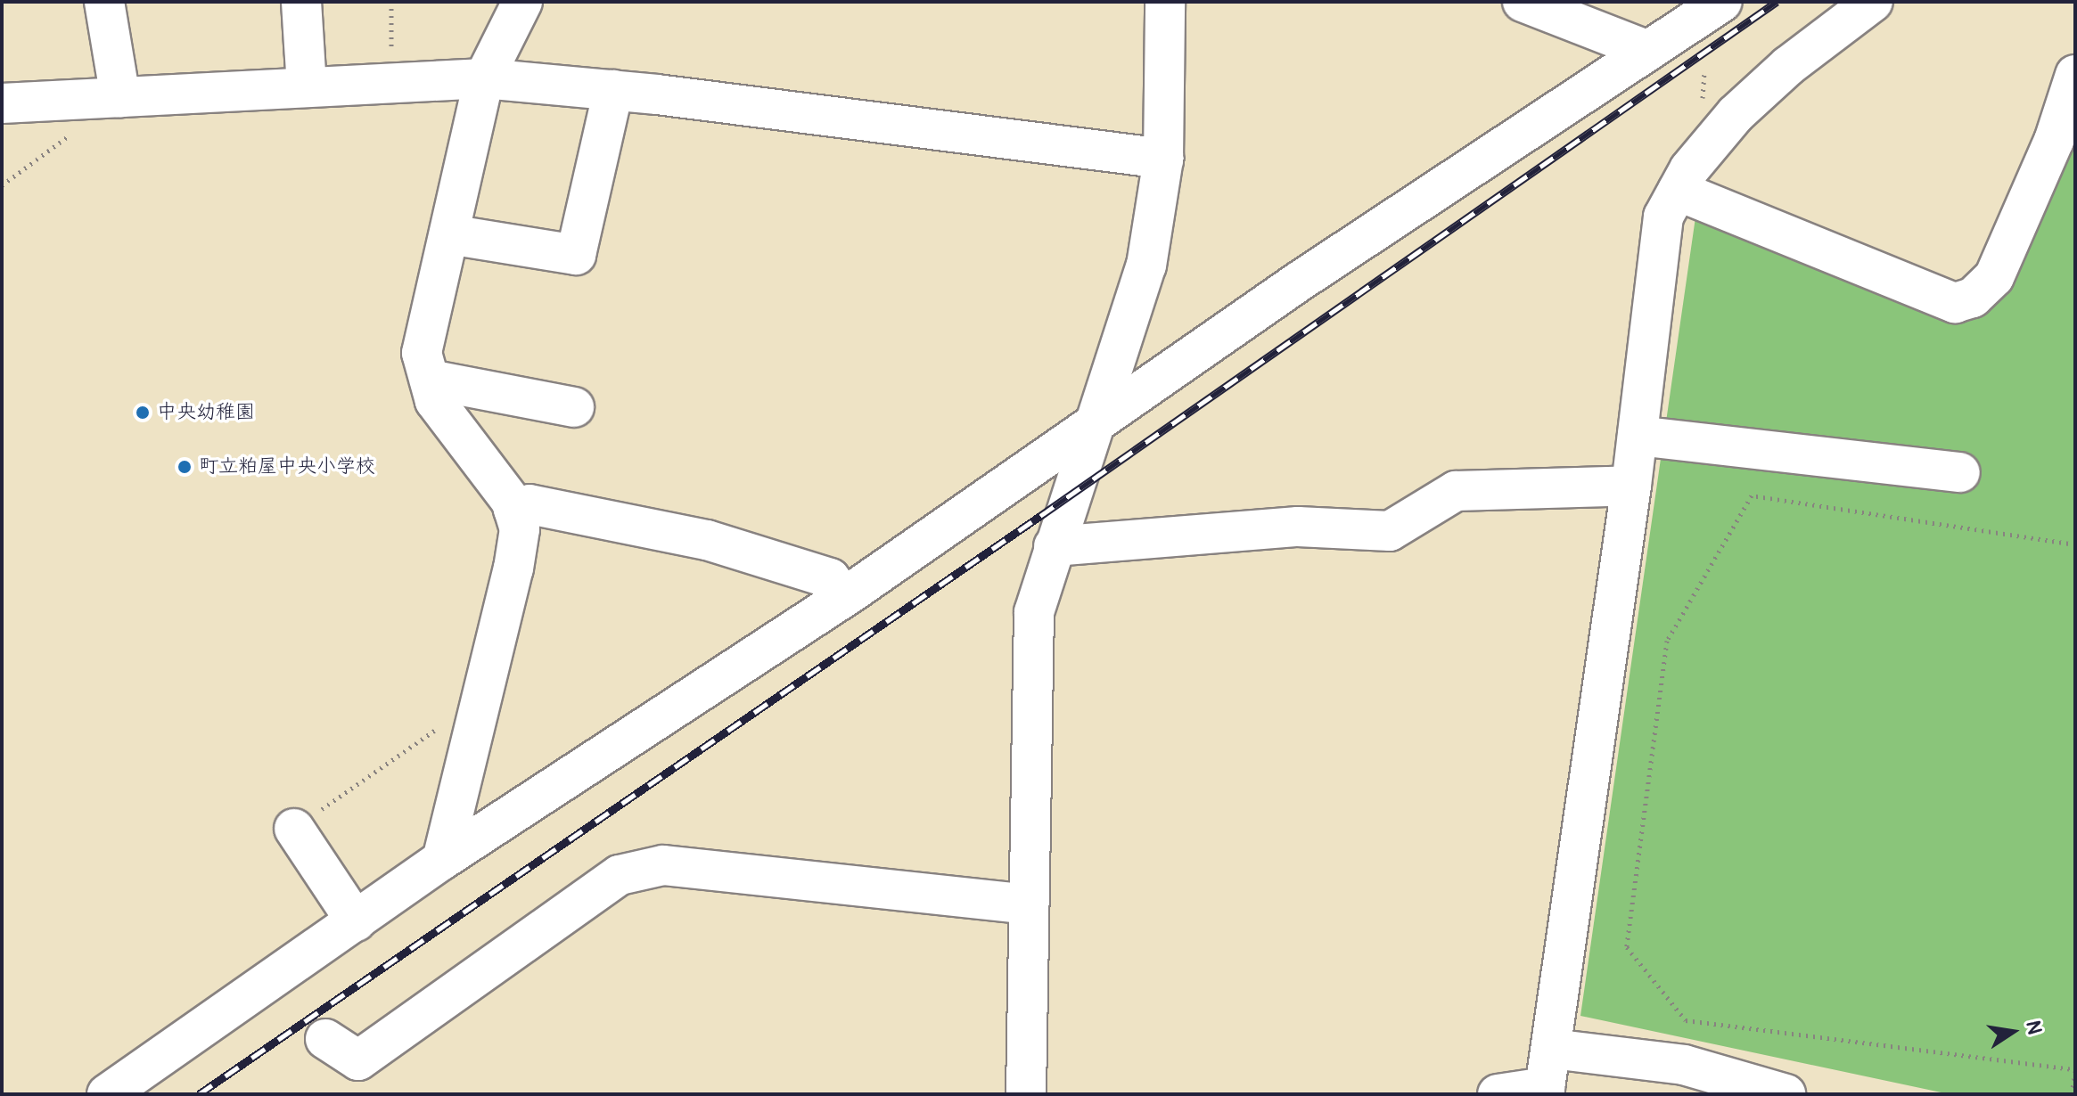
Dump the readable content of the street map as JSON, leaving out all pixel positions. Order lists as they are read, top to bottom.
{
  "places": ["中央幼稚園", "町立粕屋中央小学校"],
  "north": "right"
}
